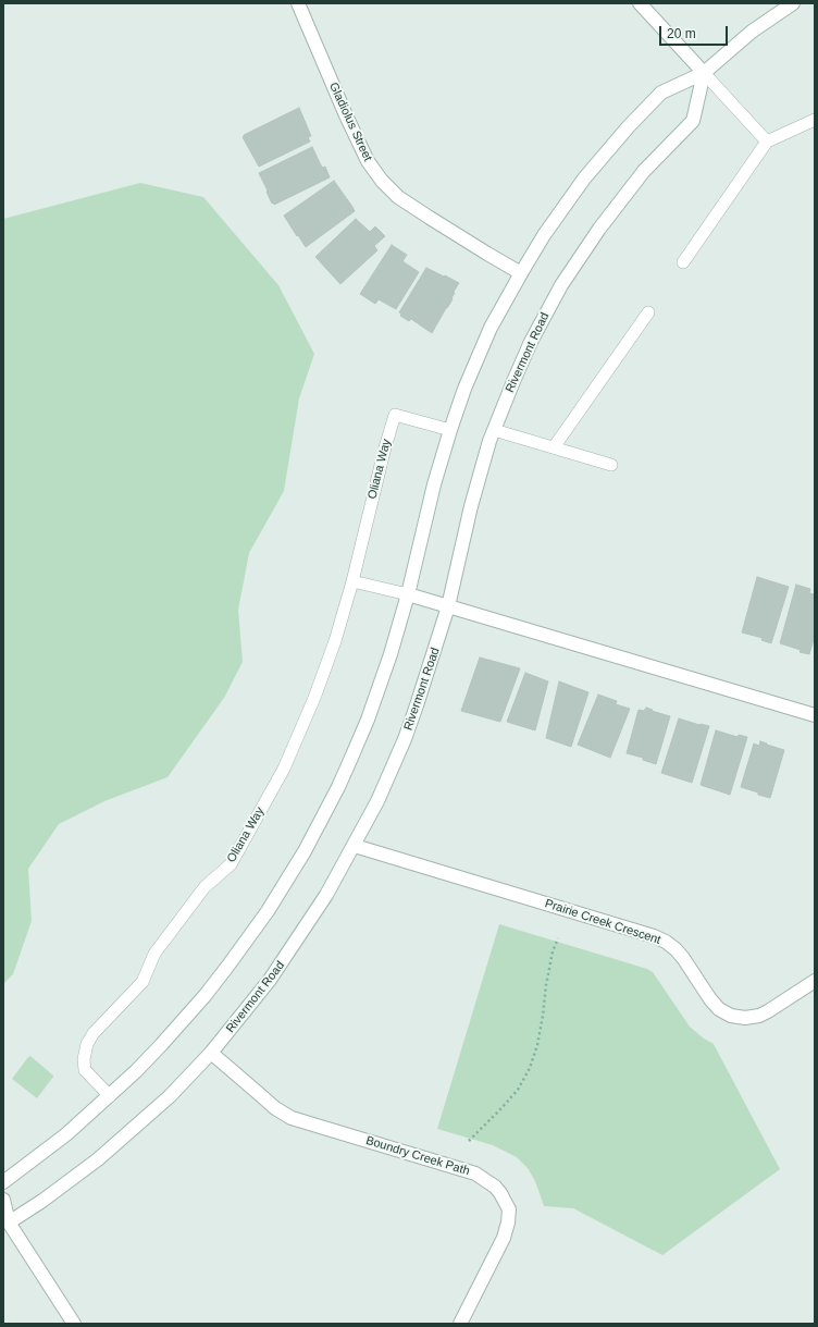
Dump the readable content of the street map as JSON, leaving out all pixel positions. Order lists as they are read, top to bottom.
{
  "streets": {
    "street": [
      "Gladiolus Street",
      "Rivermont Road",
      "Prairie Creek Crescent",
      "Boundry Creek Path"
    ],
    "lane": ["Oliana Way"]
  },
  "crossings": [
    ["Rivermont Road", "Prairie Creek Crescent"],
    ["Rivermont Road", "Boundry Creek Path"]
  ],
  "scale_bar": "20 m"
}
